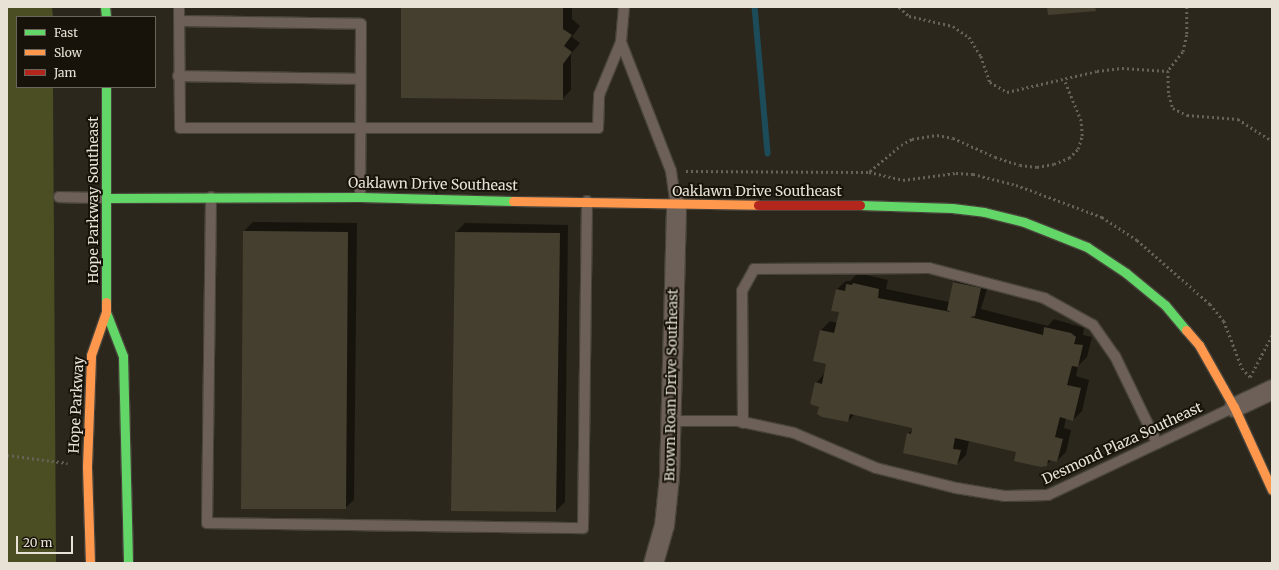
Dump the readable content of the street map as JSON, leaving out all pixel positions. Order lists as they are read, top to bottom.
{
  "streets": {
    "street": [
      "Oaklawn Drive Southeast",
      "Hope Parkway Southeast",
      "Brown Roan Drive Southeast",
      "Hope Parkway"
    ],
    "lane": ["Desmond Plaza Southeast"]
  },
  "crossings": [
    ["Oaklawn Drive Southeast", "Hope Parkway Southeast"],
    ["Oaklawn Drive Southeast", "Brown Roan Drive Southeast"],
    ["Oaklawn Drive Southeast", "Desmond Plaza Southeast"],
    ["Hope Parkway Southeast", "Hope Parkway"],
    ["Brown Roan Drive Southeast", "Desmond Plaza Southeast"]
  ],
  "legend": ["Fast", "Slow", "Jam"],
  "scale_bar": "20 m"
}
